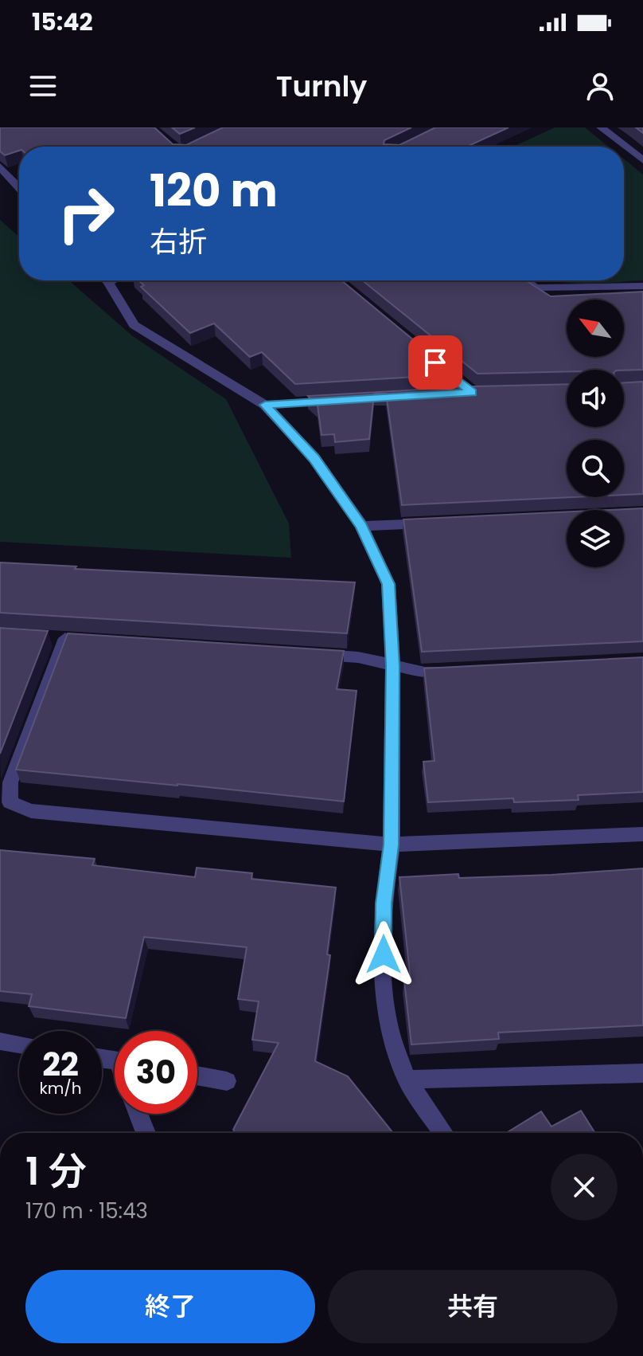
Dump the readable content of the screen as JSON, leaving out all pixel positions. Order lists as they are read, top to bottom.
{
  "north": "top left",
  "page": {
    "status": "15:42",
    "header": "Turnly",
    "turn": ["120 m", "右折"],
    "speed": "22 km/h",
    "limit": "30",
    "heading": ["1 分", "170 m · 15:43"],
    "buttons": ["終了", "共有"]
  }
}
